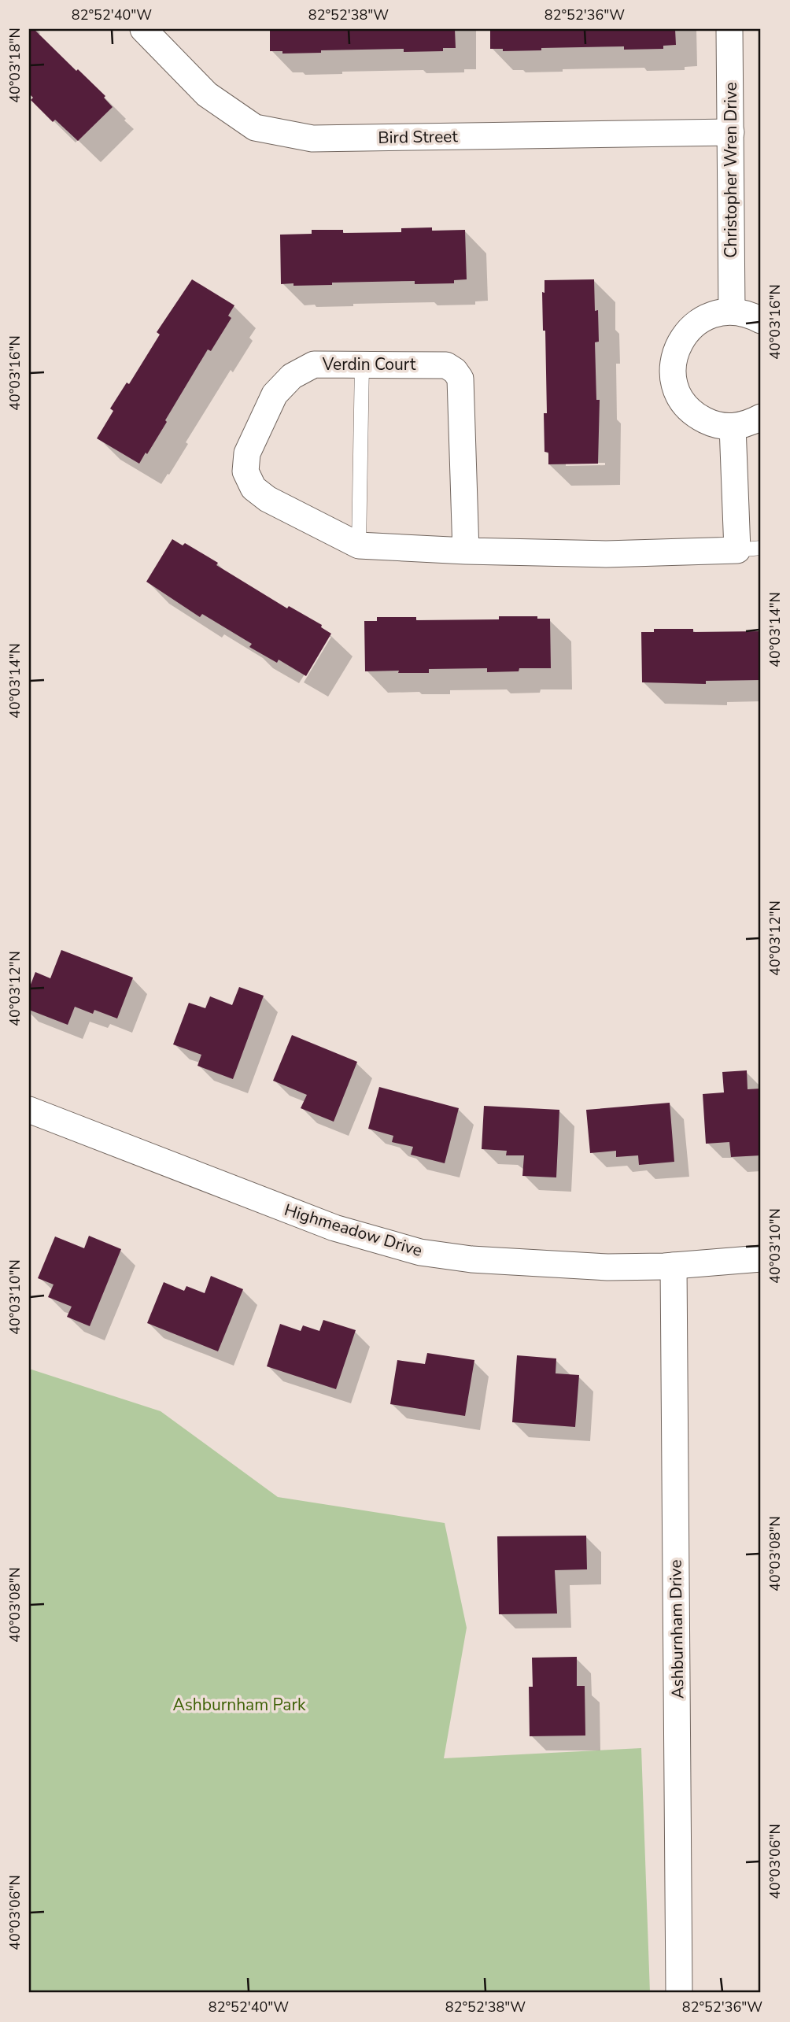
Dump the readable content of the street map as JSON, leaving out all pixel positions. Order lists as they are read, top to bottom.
{
  "streets": {
    "street": [
      "Bird Street",
      "Christopher Wren Drive",
      "Verdin Court",
      "Highmeadow Drive",
      "Ashburnham Drive"
    ]
  },
  "crossings": [
    ["Bird Street", "Christopher Wren Drive"],
    ["Highmeadow Drive", "Ashburnham Drive"]
  ],
  "parks": ["Ashburnham Park"],
  "coordinates": [
    "82°52'40\"W",
    "82°52'38\"W",
    "82°52'36\"W",
    "40°03'18\"N",
    "40°03'16\"N",
    "40°03'14\"N",
    "40°03'12\"N",
    "40°03'10\"N",
    "40°03'08\"N",
    "40°03'06\"N"
  ]
}
